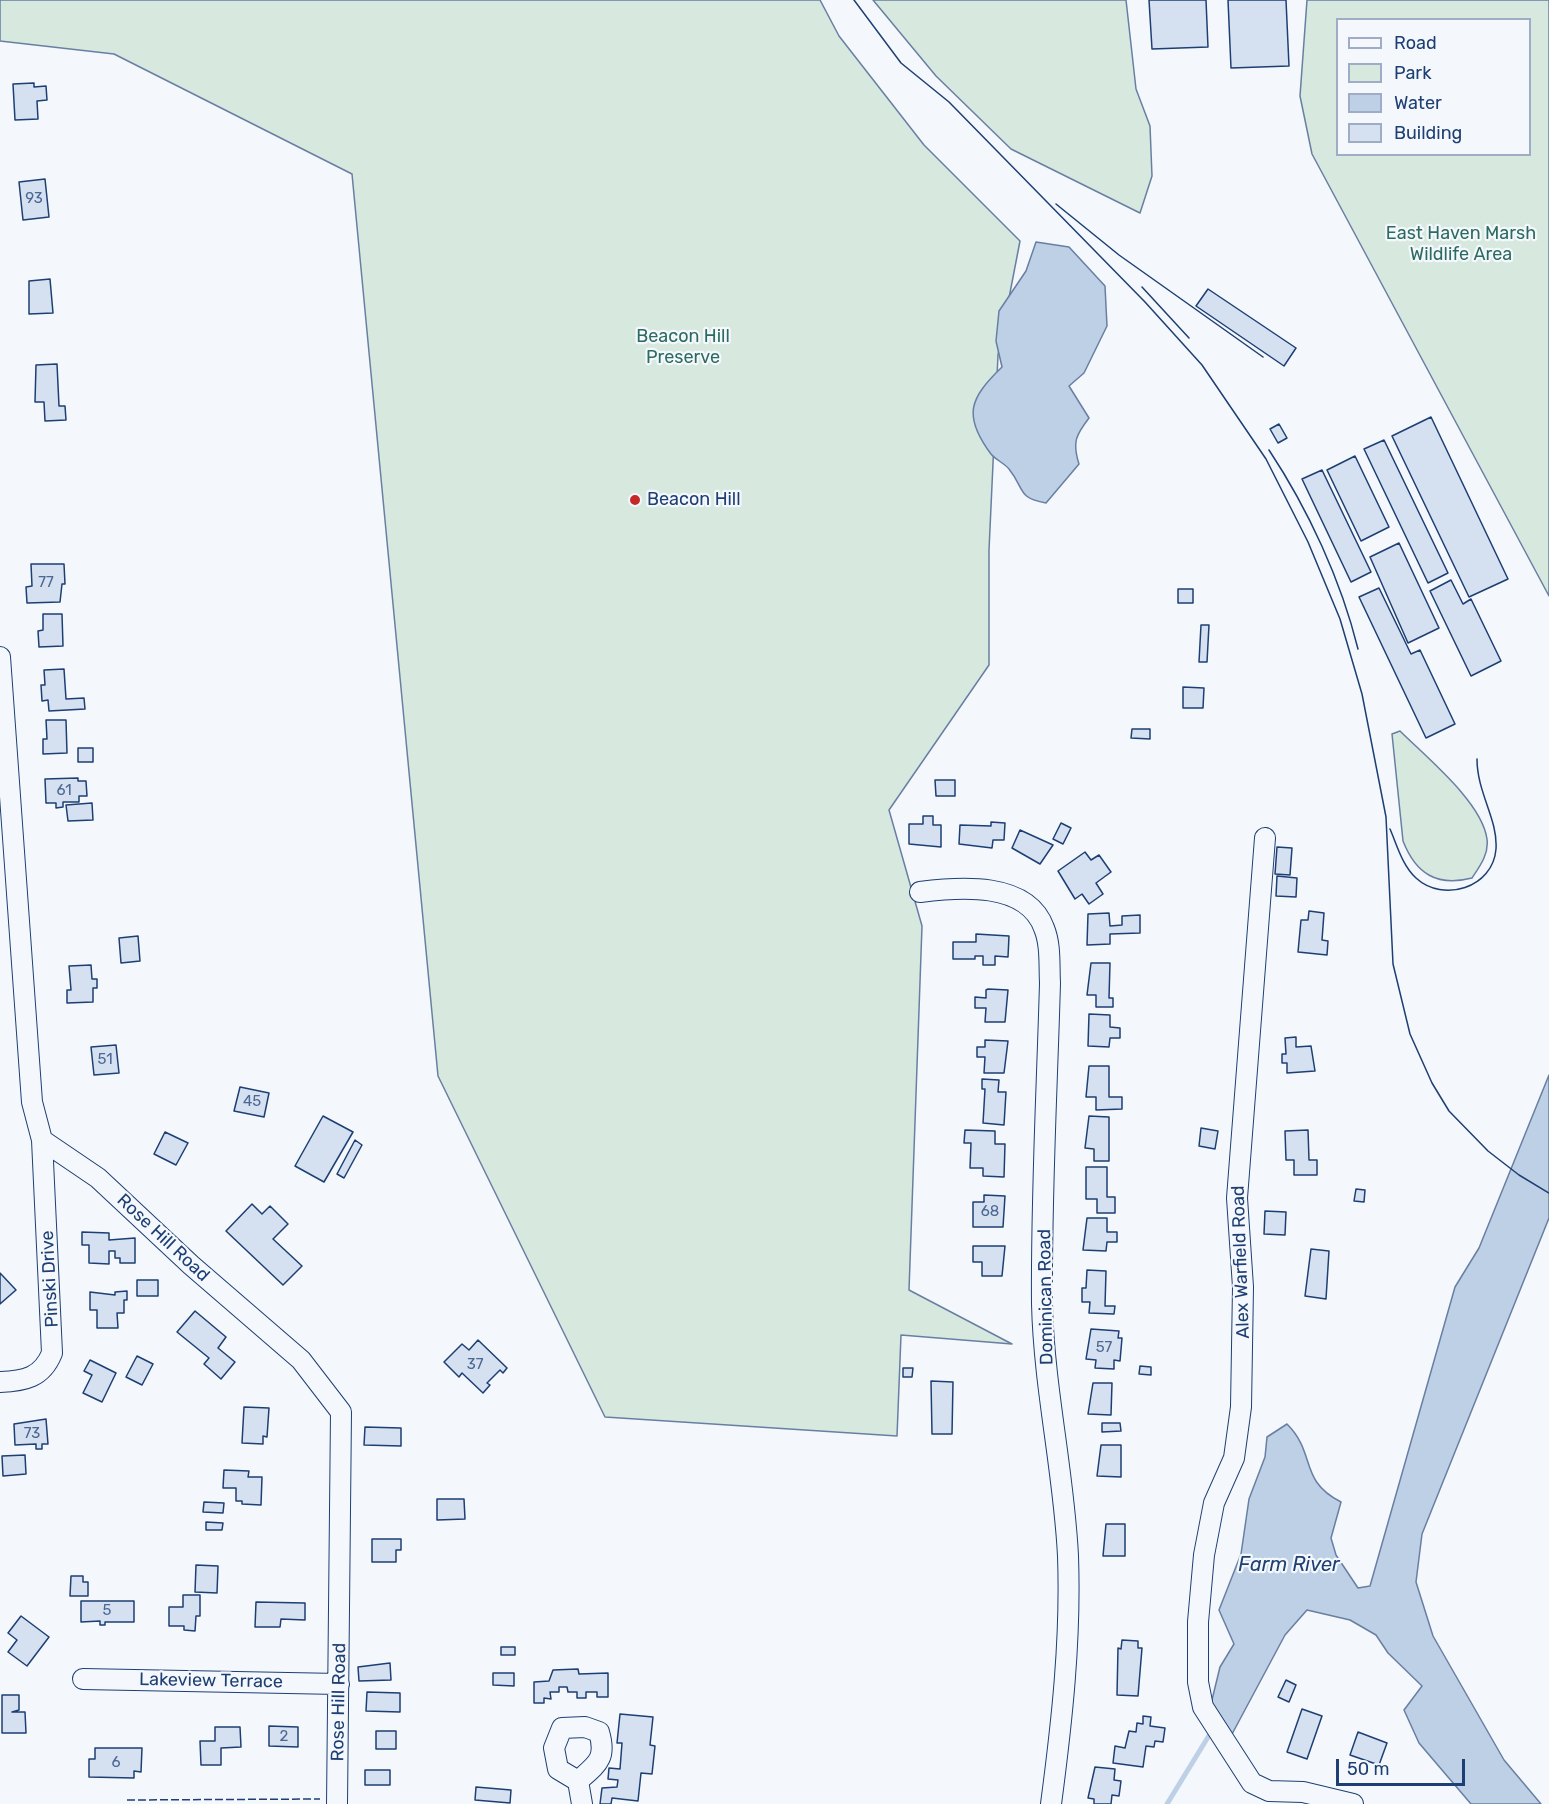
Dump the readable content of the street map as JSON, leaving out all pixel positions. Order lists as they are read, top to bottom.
{
  "streets": {
    "street": [
      "Rose Hill Road",
      "Alex Warfield Road",
      "Pinski Drive",
      "Dominican Road",
      "Lakeview Terrace"
    ]
  },
  "crossings": [
    ["Rose Hill Road", "Pinski Drive"],
    ["Rose Hill Road", "Lakeview Terrace"]
  ],
  "water": ["Farm River"],
  "parks": ["East Haven Marsh Wildlife Area", "Beacon Hill Preserve"],
  "places": ["Beacon Hill"],
  "house_numbers": [
    "93",
    "77",
    "61",
    "51",
    "45",
    "68",
    "57",
    "37",
    "73",
    "5",
    "2",
    "6"
  ],
  "legend": [
    "Road",
    "Park",
    "Water",
    "Building"
  ],
  "scale_bar": "50 m"
}
